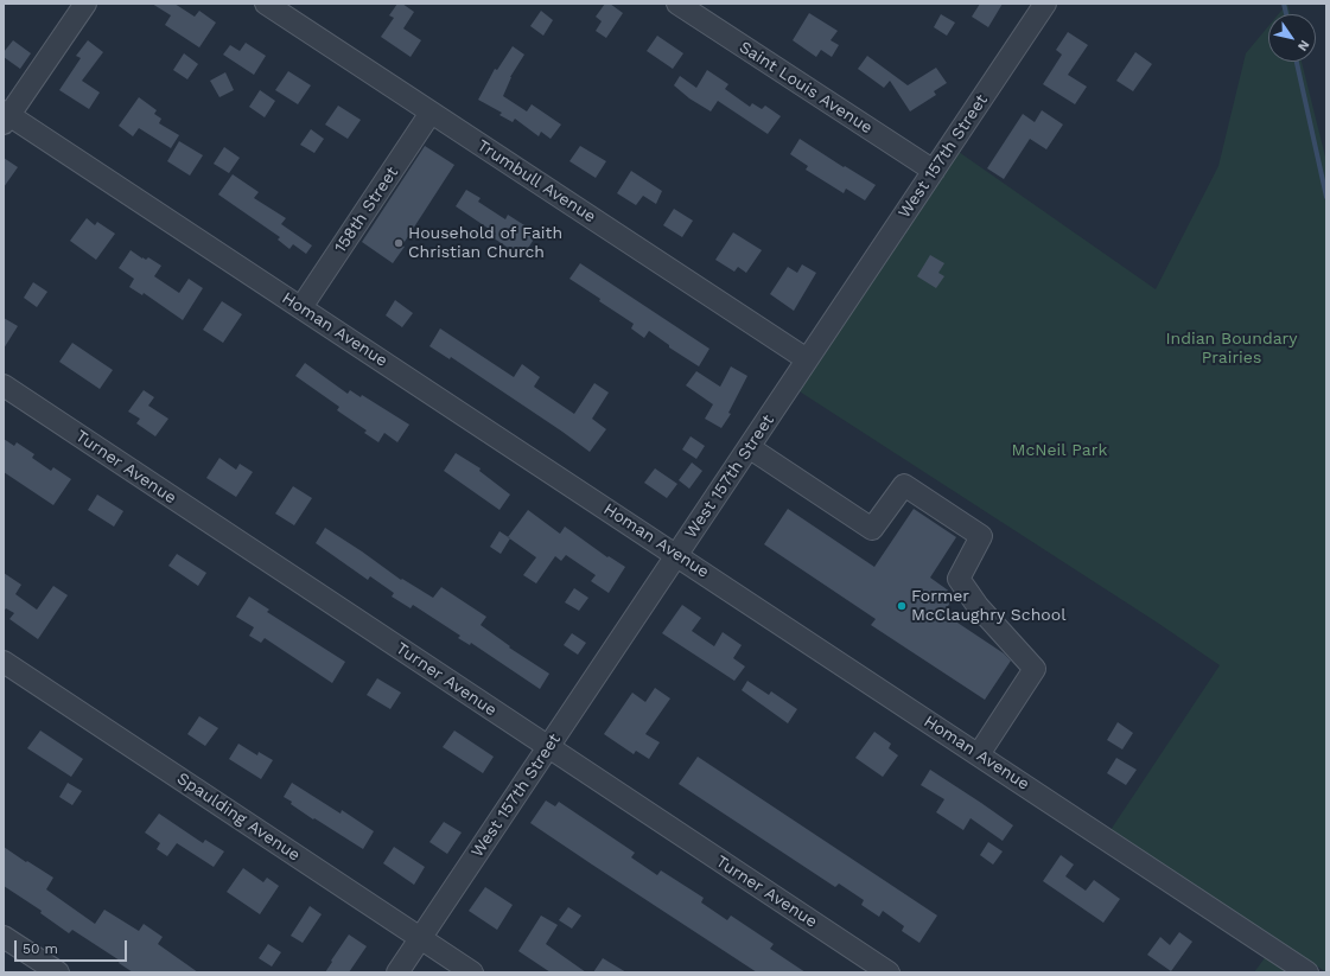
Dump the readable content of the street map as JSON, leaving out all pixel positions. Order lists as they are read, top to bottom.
{
  "streets": {
    "street": [
      "Saint Louis Avenue",
      "West 157th Street",
      "Trumbull Avenue",
      "158th Street",
      "Homan Avenue",
      "Turner Avenue",
      "Spaulding Avenue"
    ]
  },
  "crossings": [
    ["Saint Louis Avenue", "West 157th Street"],
    ["West 157th Street", "Trumbull Avenue"],
    ["West 157th Street", "Homan Avenue"],
    ["West 157th Street", "Turner Avenue"],
    ["West 157th Street", "Spaulding Avenue"],
    ["Trumbull Avenue", "158th Street"],
    ["158th Street", "Homan Avenue"]
  ],
  "parks": ["Indian Boundary Prairies", "McNeil Park"],
  "places": ["Household of Faith Christian Church", "Former McClaughry School"],
  "scale_bar": "50 m",
  "north": "bottom right"
}
